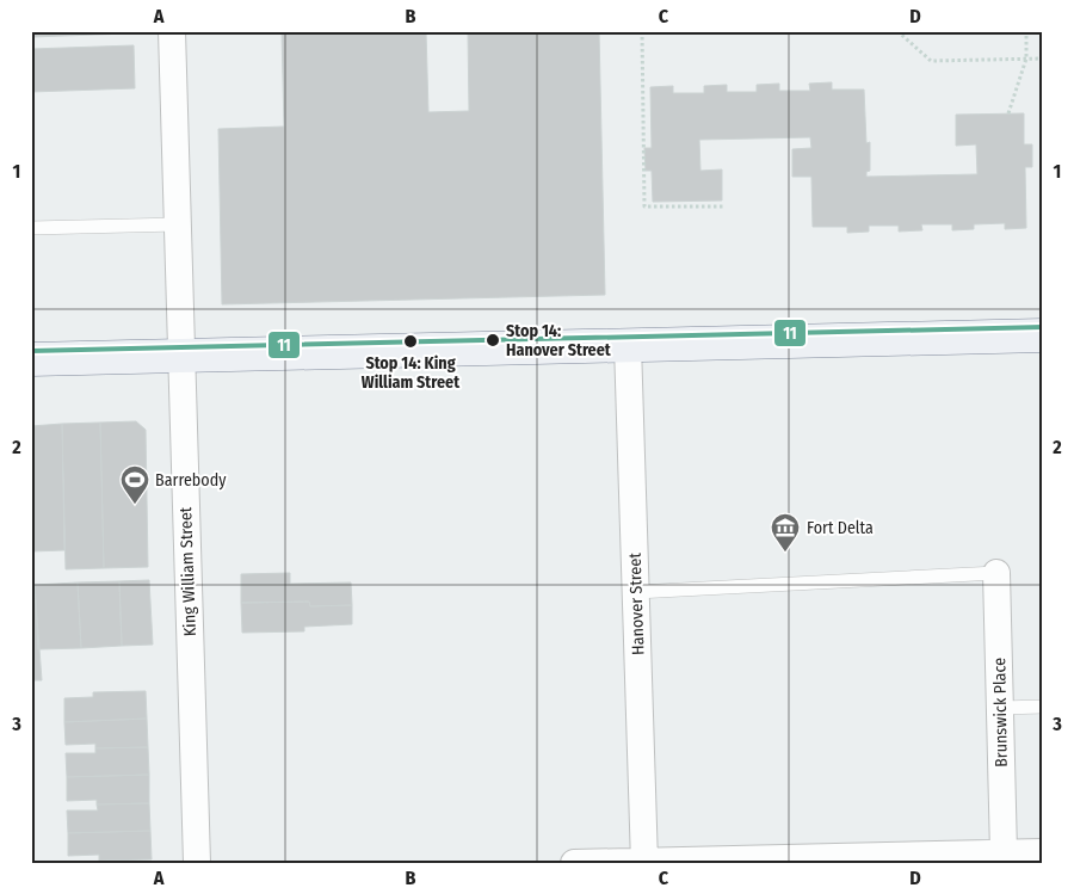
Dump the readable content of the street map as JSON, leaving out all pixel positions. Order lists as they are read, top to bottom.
{
  "streets": {
    "street": ["King William Street", "Hanover Street", "Brunswick Place"]
  },
  "places": {
    "other": ["Stop 14: Hanover Street", "Stop 14: King William Street"],
    "sports": ["Barrebody"],
    "museum": ["Fort Delta"]
  },
  "lines": ["transit line 11"],
  "grid": {
    "columns": [
      "A",
      "B",
      "C",
      "D"
    ],
    "rows": ["1", "2", "3"]
  }
}
